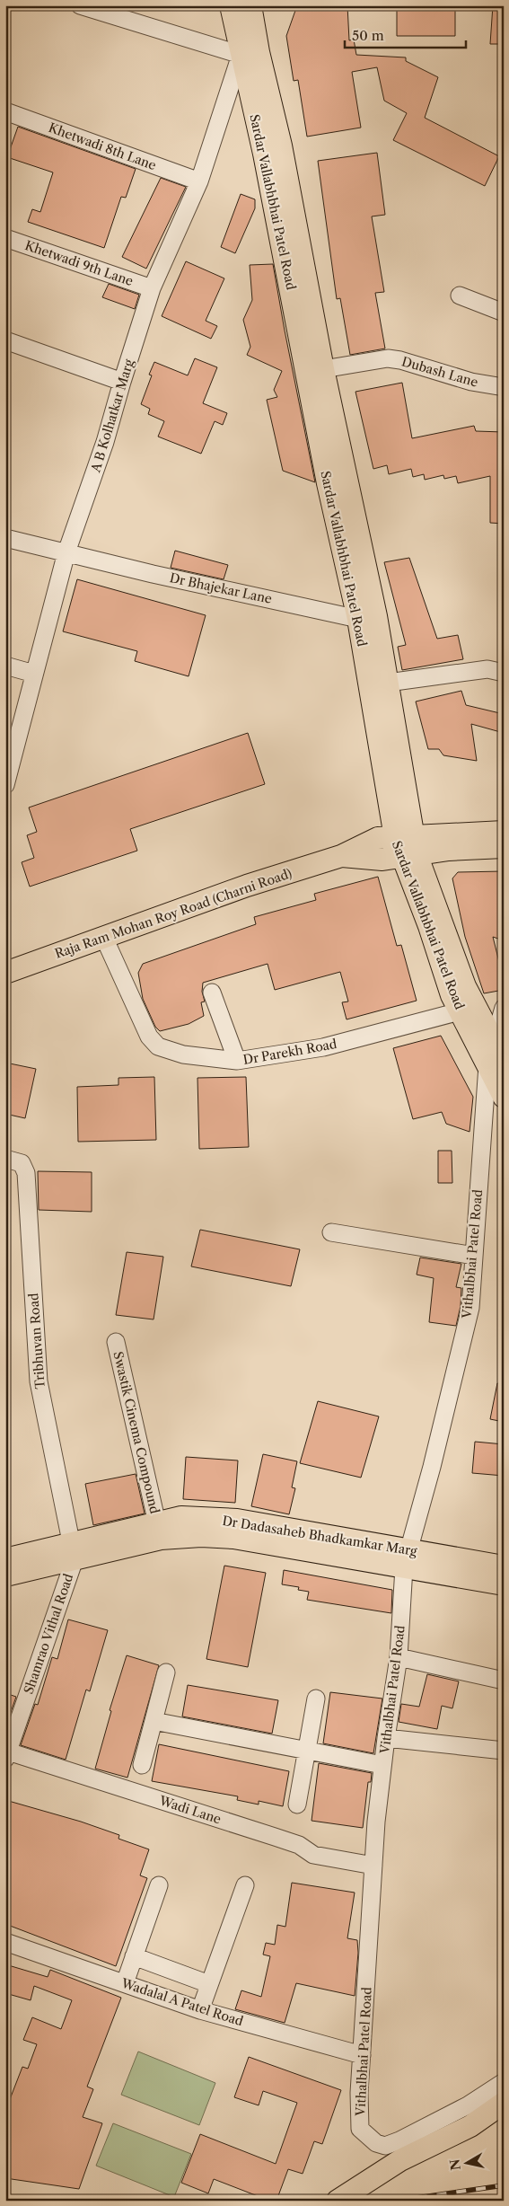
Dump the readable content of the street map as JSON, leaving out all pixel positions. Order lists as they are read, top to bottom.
{
  "streets": {
    "main road": ["Sardar Vallabhbhai Patel Road", "Raja Ram Mohan Roy Road (Charni Road)", "Dr Dadasaheb Bhadkamkar Marg"],
    "street": [
      "Khetwadi 8th Lane",
      "Khetwadi 9th Lane",
      "Dubash Lane",
      "A B Kolhatkar Marg",
      "Dr Bhajekar Lane",
      "Dr Parekh Road",
      "Vithalbhai Patel Road",
      "Tribhuvan Road",
      "Swastik Cinema Compound",
      "Shamrao Vithal Road",
      "Wadi Lane",
      "Wadalal A Patel Road"
    ]
  },
  "crossings": [
    ["Khetwadi 8th Lane", "A B Kolhatkar Marg"],
    ["Sardar Vallabhbhai Patel Road", "Dubash Lane"],
    ["Sardar Vallabhbhai Patel Road", "A B Kolhatkar Marg"],
    ["Sardar Vallabhbhai Patel Road", "Dr Bhajekar Lane"],
    ["Sardar Vallabhbhai Patel Road", "Raja Ram Mohan Roy Road (Charni Road)"],
    ["Sardar Vallabhbhai Patel Road", "Dr Parekh Road"],
    ["Sardar Vallabhbhai Patel Road", "Vithalbhai Patel Road"],
    ["Khetwadi 9th Lane", "A B Kolhatkar Marg"],
    ["A B Kolhatkar Marg", "Dr Bhajekar Lane"],
    ["Raja Ram Mohan Roy Road (Charni Road)", "Dr Parekh Road"],
    ["Vithalbhai Patel Road", "Dr Dadasaheb Bhadkamkar Marg"],
    ["Vithalbhai Patel Road", "Wadi Lane"],
    ["Vithalbhai Patel Road", "Wadalal A Patel Road"],
    ["Tribhuvan Road", "Dr Dadasaheb Bhadkamkar Marg"],
    ["Tribhuvan Road", "Shamrao Vithal Road"],
    ["Swastik Cinema Compound", "Dr Dadasaheb Bhadkamkar Marg"],
    ["Dr Dadasaheb Bhadkamkar Marg", "Shamrao Vithal Road"],
    ["Shamrao Vithal Road", "Wadi Lane"]
  ],
  "scale_bar": "50 m",
  "north": "left"
}
